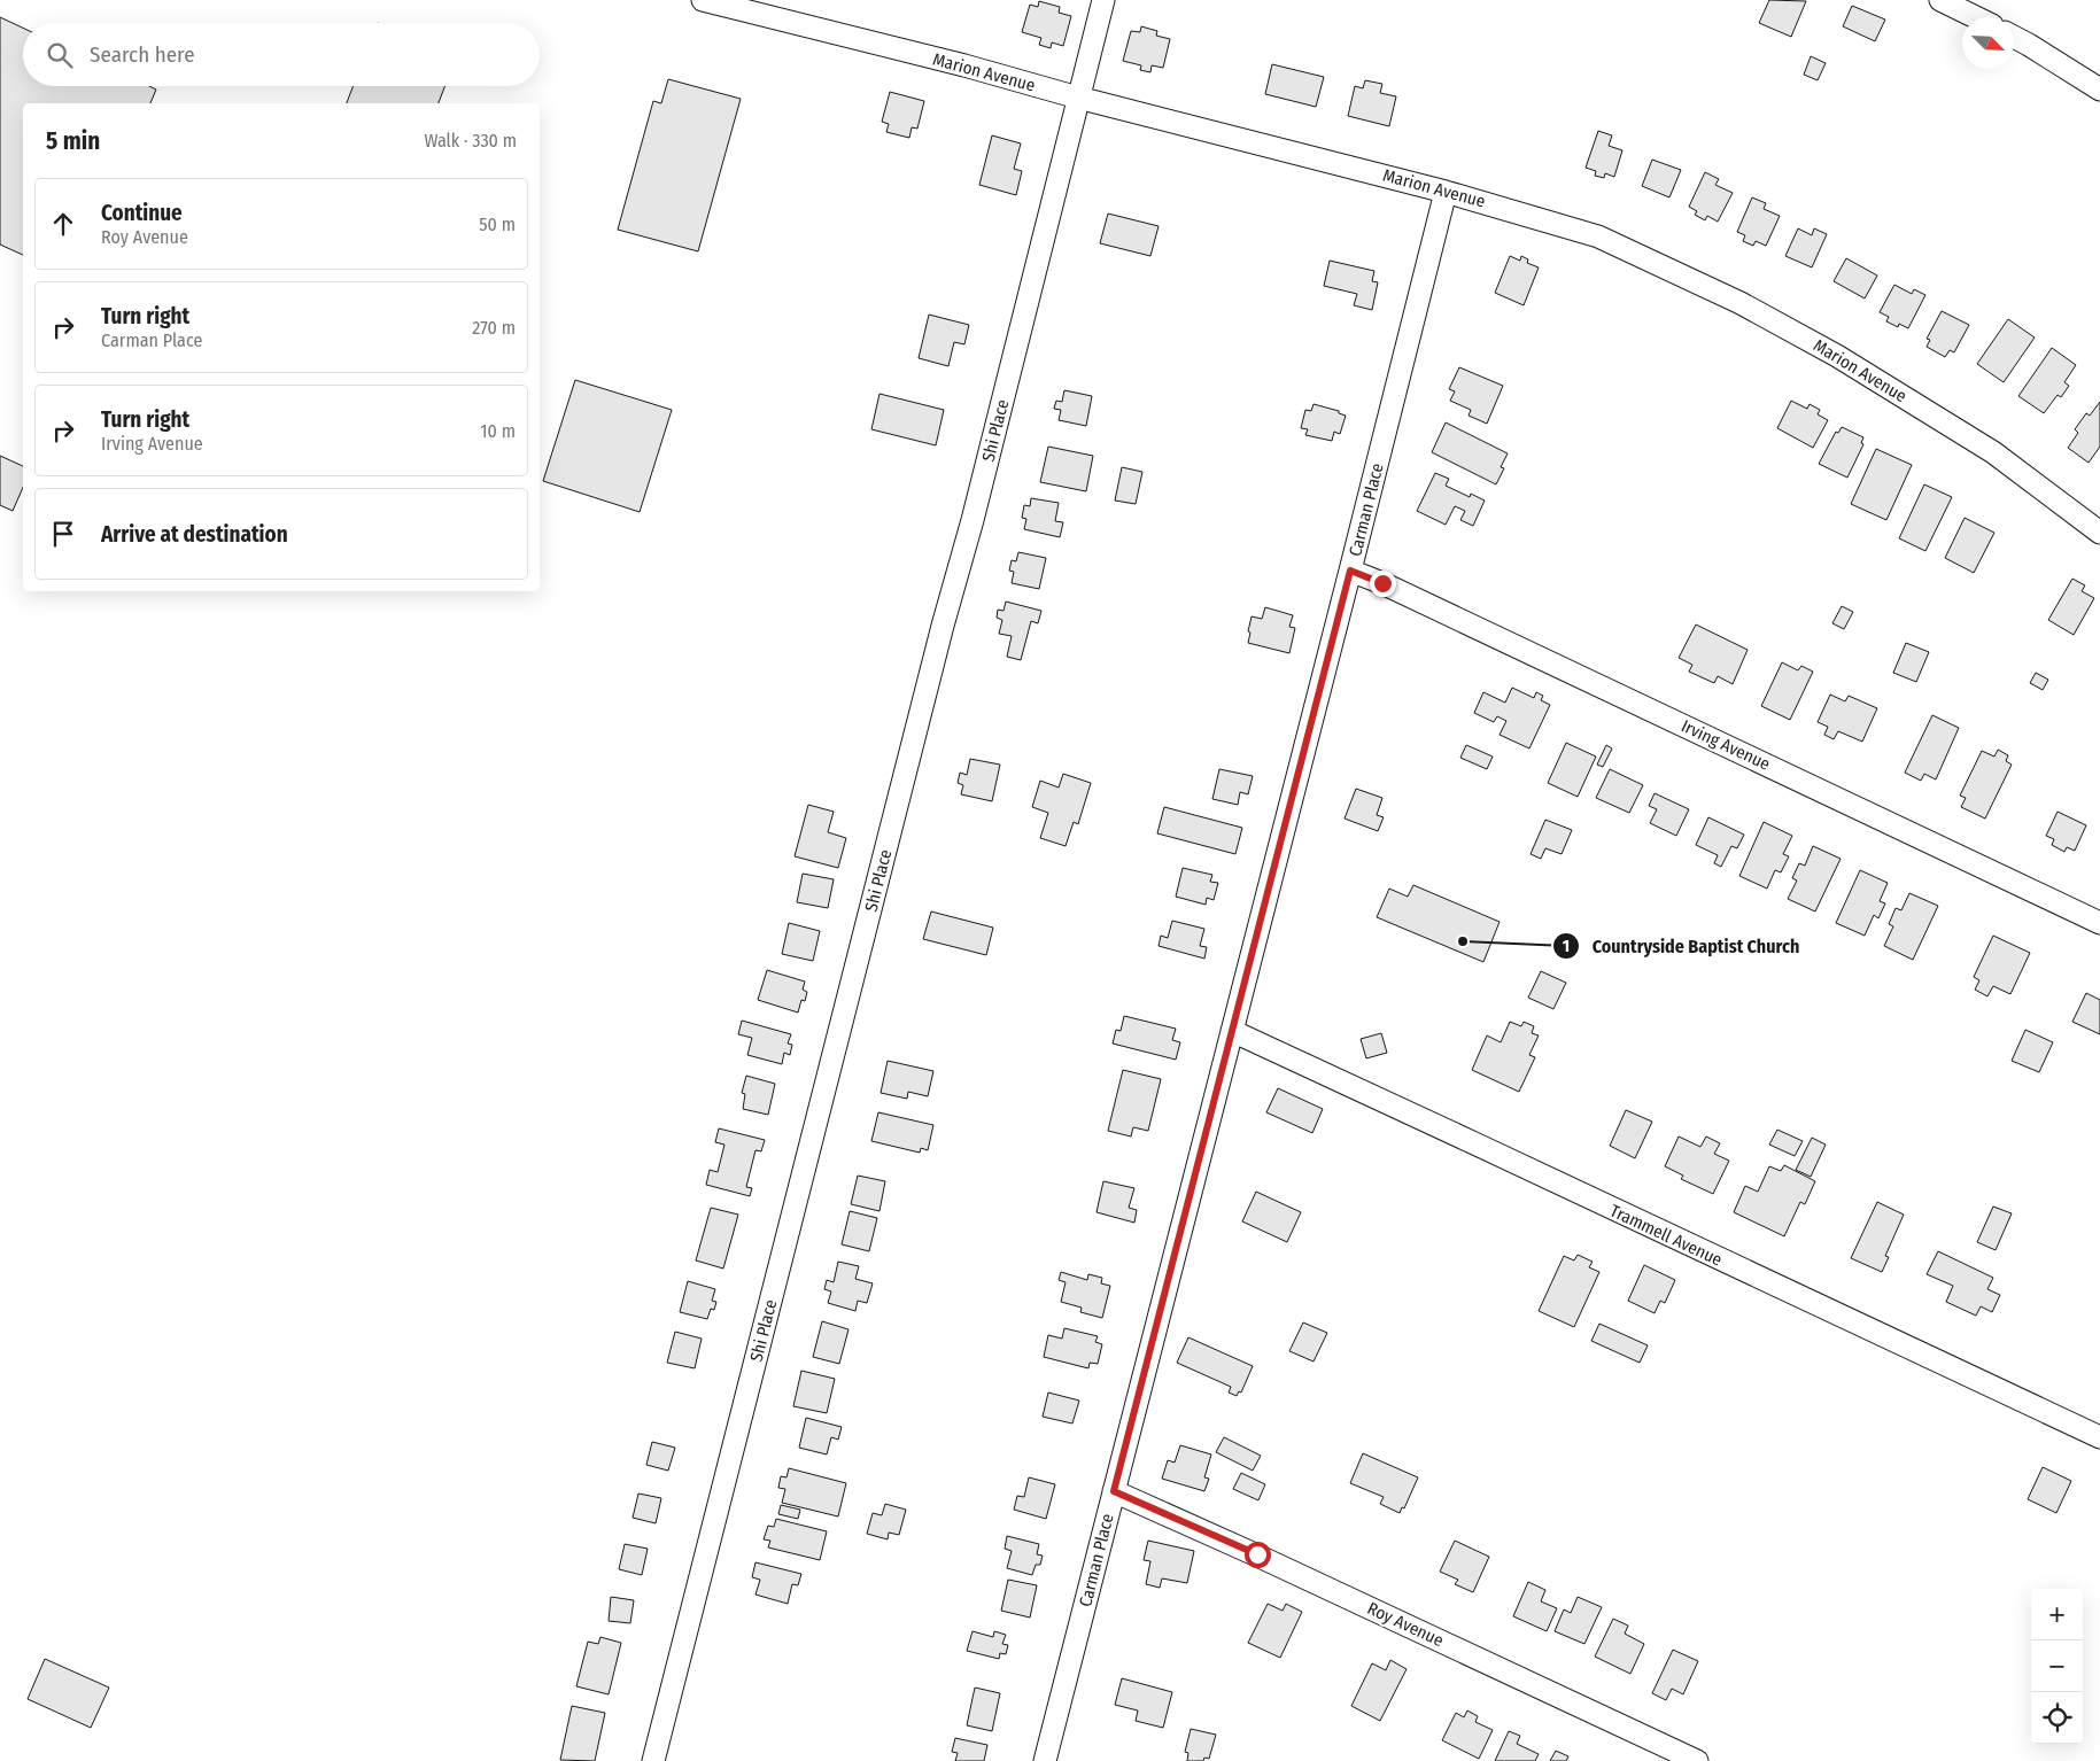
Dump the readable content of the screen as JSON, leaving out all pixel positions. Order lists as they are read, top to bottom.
{
  "streets": {
    "street": [
      "Marion Avenue",
      "Shi Place",
      "Carman Place",
      "Irving Avenue",
      "Trammell Avenue",
      "Roy Avenue"
    ]
  },
  "crossings": [
    ["Marion Avenue", "Shi Place"],
    ["Marion Avenue", "Carman Place"],
    ["Carman Place", "Irving Avenue"],
    ["Carman Place", "Trammell Avenue"],
    ["Carman Place", "Roy Avenue"]
  ],
  "places": ["Countryside Baptist Church"],
  "north": "bottom right",
  "page": {
    "search": "Search here",
    "heading": ["5 min", "Walk · 330 m"],
    "list": [
      ["Continue", "Roy Avenue", "50 m"],
      ["Turn right", "Carman Place", "270 m"],
      ["Turn right", "Irving Avenue", "10 m"],
      "Arrive at destination"
    ],
    "map_buttons": ["+", "−"]
  }
}
